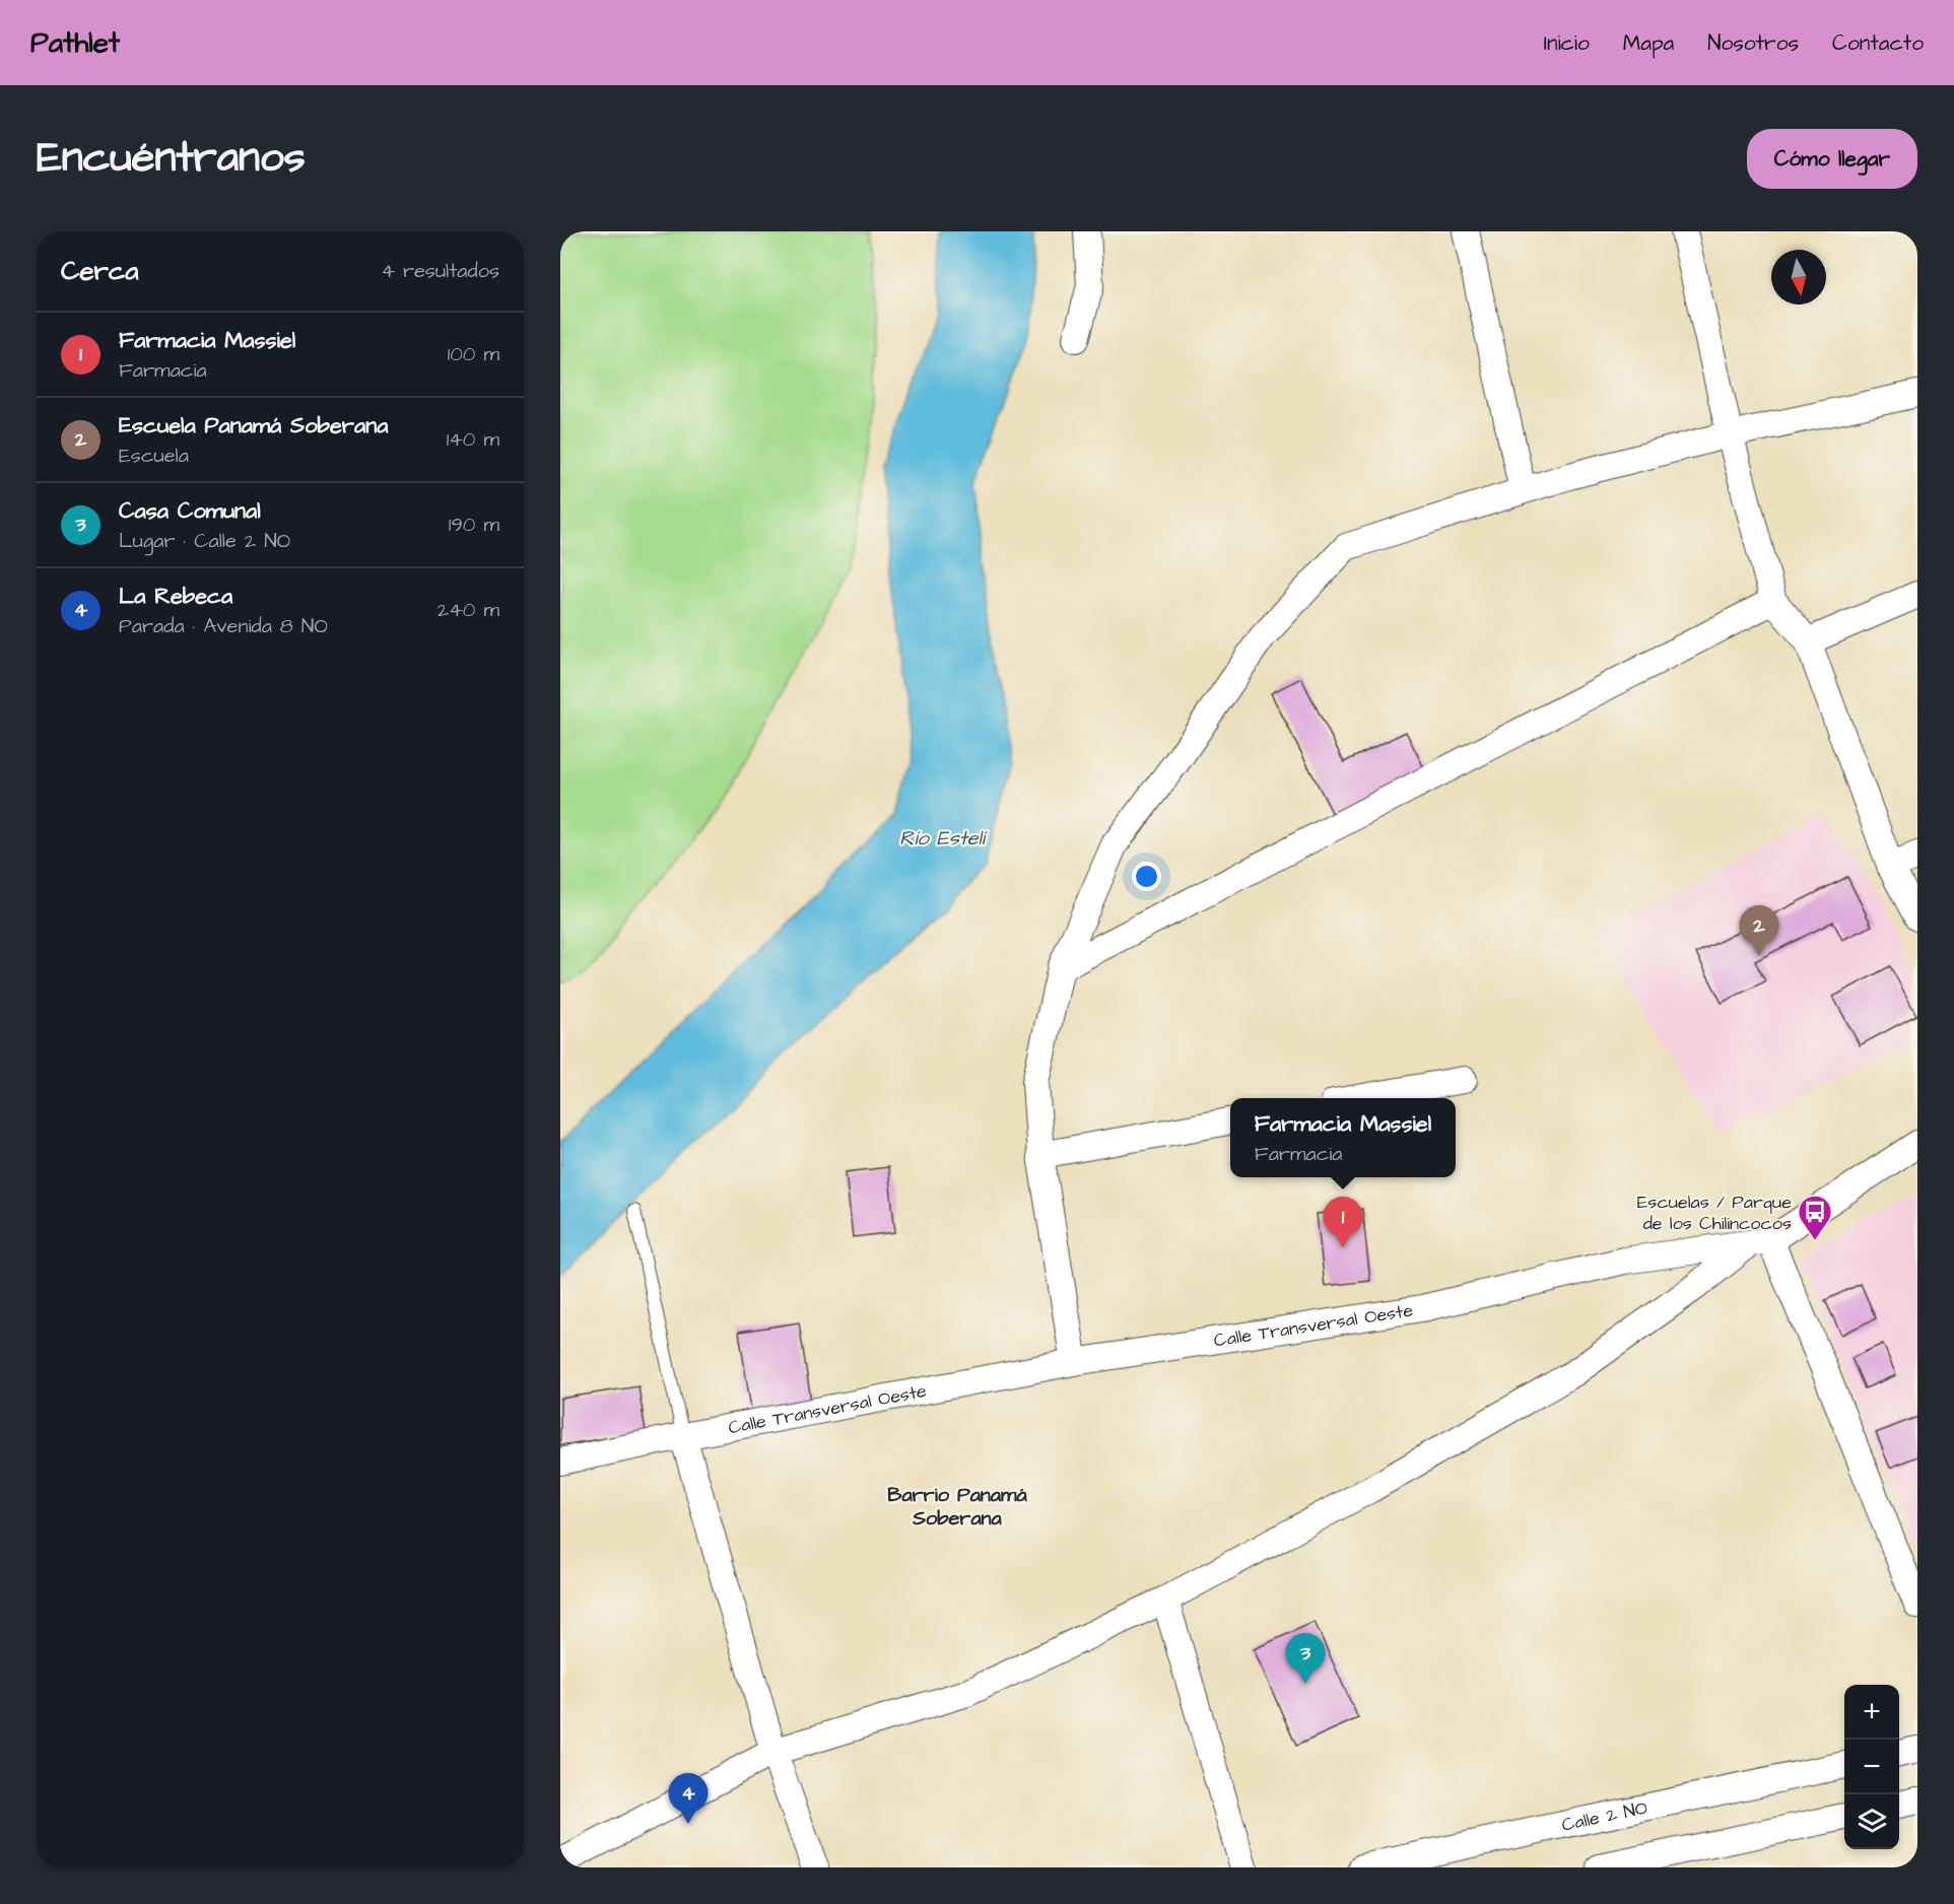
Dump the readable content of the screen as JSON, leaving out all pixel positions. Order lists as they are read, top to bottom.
{
  "streets": {
    "street": ["Calle Transversal Oeste", "Calle 2 NO"]
  },
  "districts": ["Barrio Panamá Soberana"],
  "water": ["Río Estelí"],
  "places": {
    "bus stop": ["Escuelas / Parque de los Chilincocos"]
  },
  "north": "bottom",
  "page": {
    "header": "Pathlet",
    "nav": [
      "Inicio",
      "Mapa",
      "Nosotros",
      "Contacto"
    ],
    "title": "Encuéntranos",
    "buttons": "Cómo llegar",
    "heading": ["Cerca", "4 resultados"],
    "list": [
      {
        "mark": "1",
        "name": "Farmacia Massiel",
        "note": "Farmacia",
        "value": "100 m"
      },
      {
        "mark": "2",
        "name": "Escuela Panamá Soberana",
        "note": "Escuela",
        "value": "140 m"
      },
      {
        "mark": "3",
        "name": "Casa Comunal",
        "note": "Lugar · Calle 2 NO",
        "value": "190 m"
      },
      {
        "mark": "4",
        "name": "La Rebeca",
        "note": "Parada · Avenida 8 NO",
        "value": "240 m"
      }
    ],
    "pins": [
      "2",
      "1",
      "3",
      "4"
    ],
    "popup": ["Farmacia Massiel", "Farmacia"],
    "map_buttons": ["+", "−"]
  }
}
